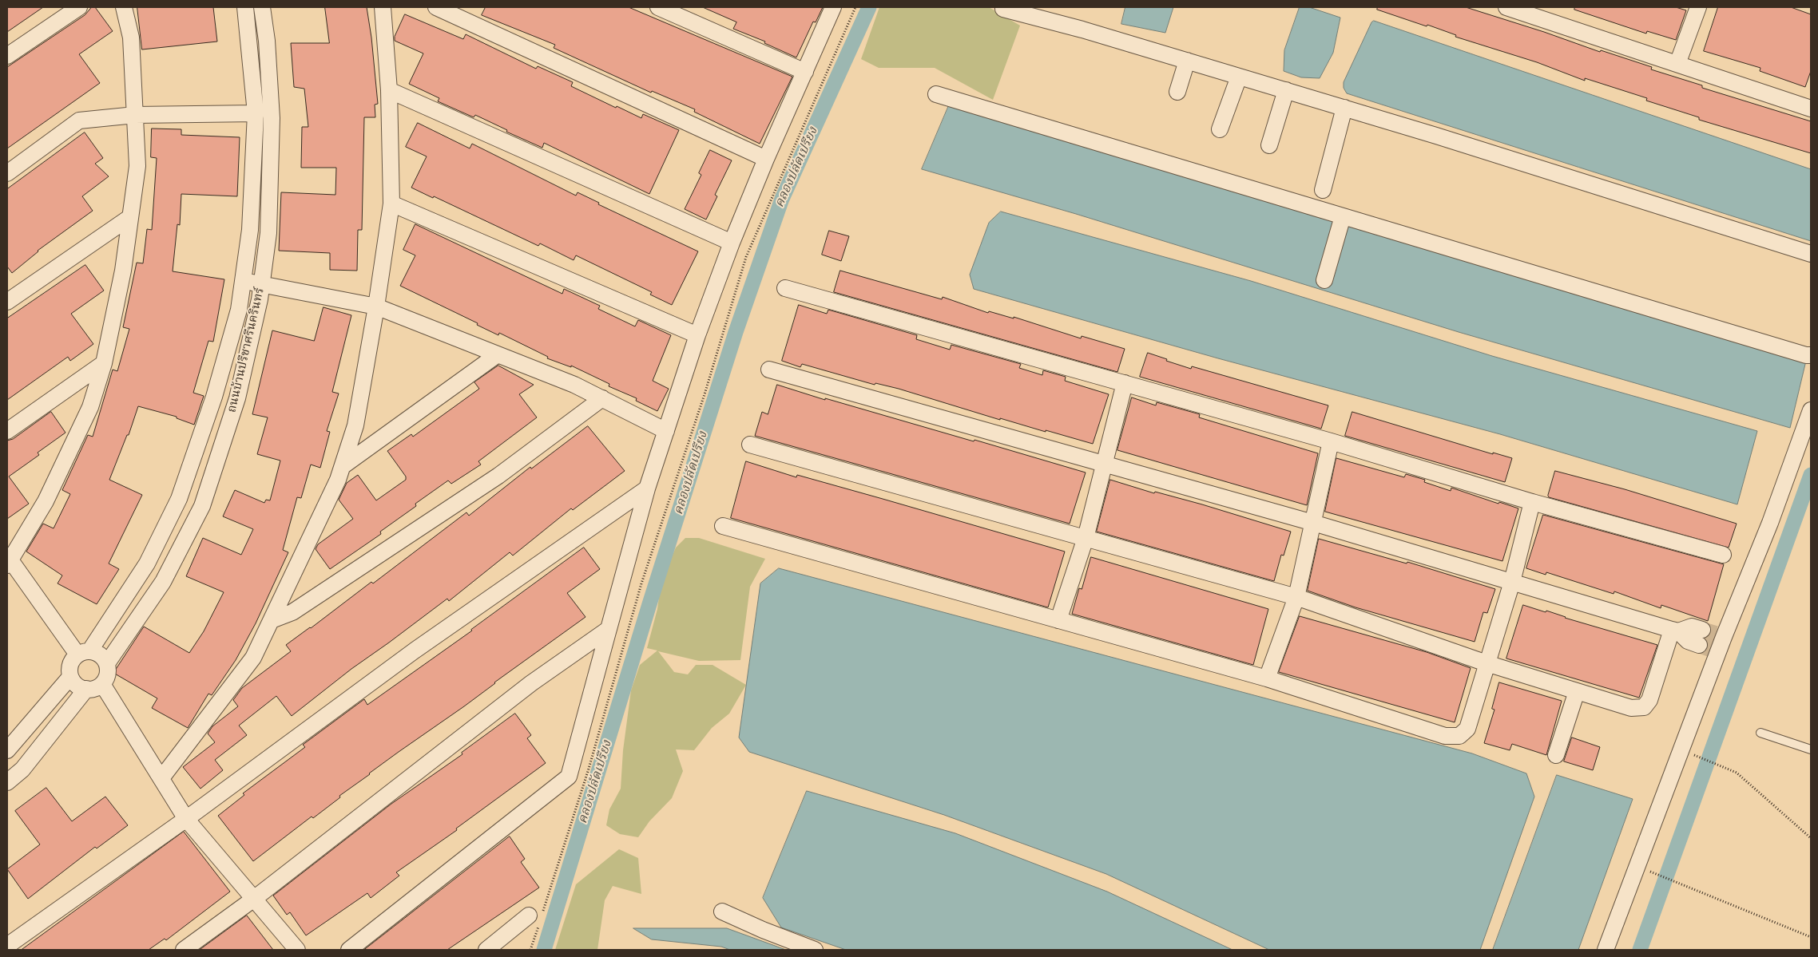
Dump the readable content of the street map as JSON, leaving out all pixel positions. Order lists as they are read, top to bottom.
{
  "streets": {
    "street": ["ถนนบ้านปรีชาศรีนครินทร์"]
  },
  "water": ["คลองปลัดเปรียง"]
}
